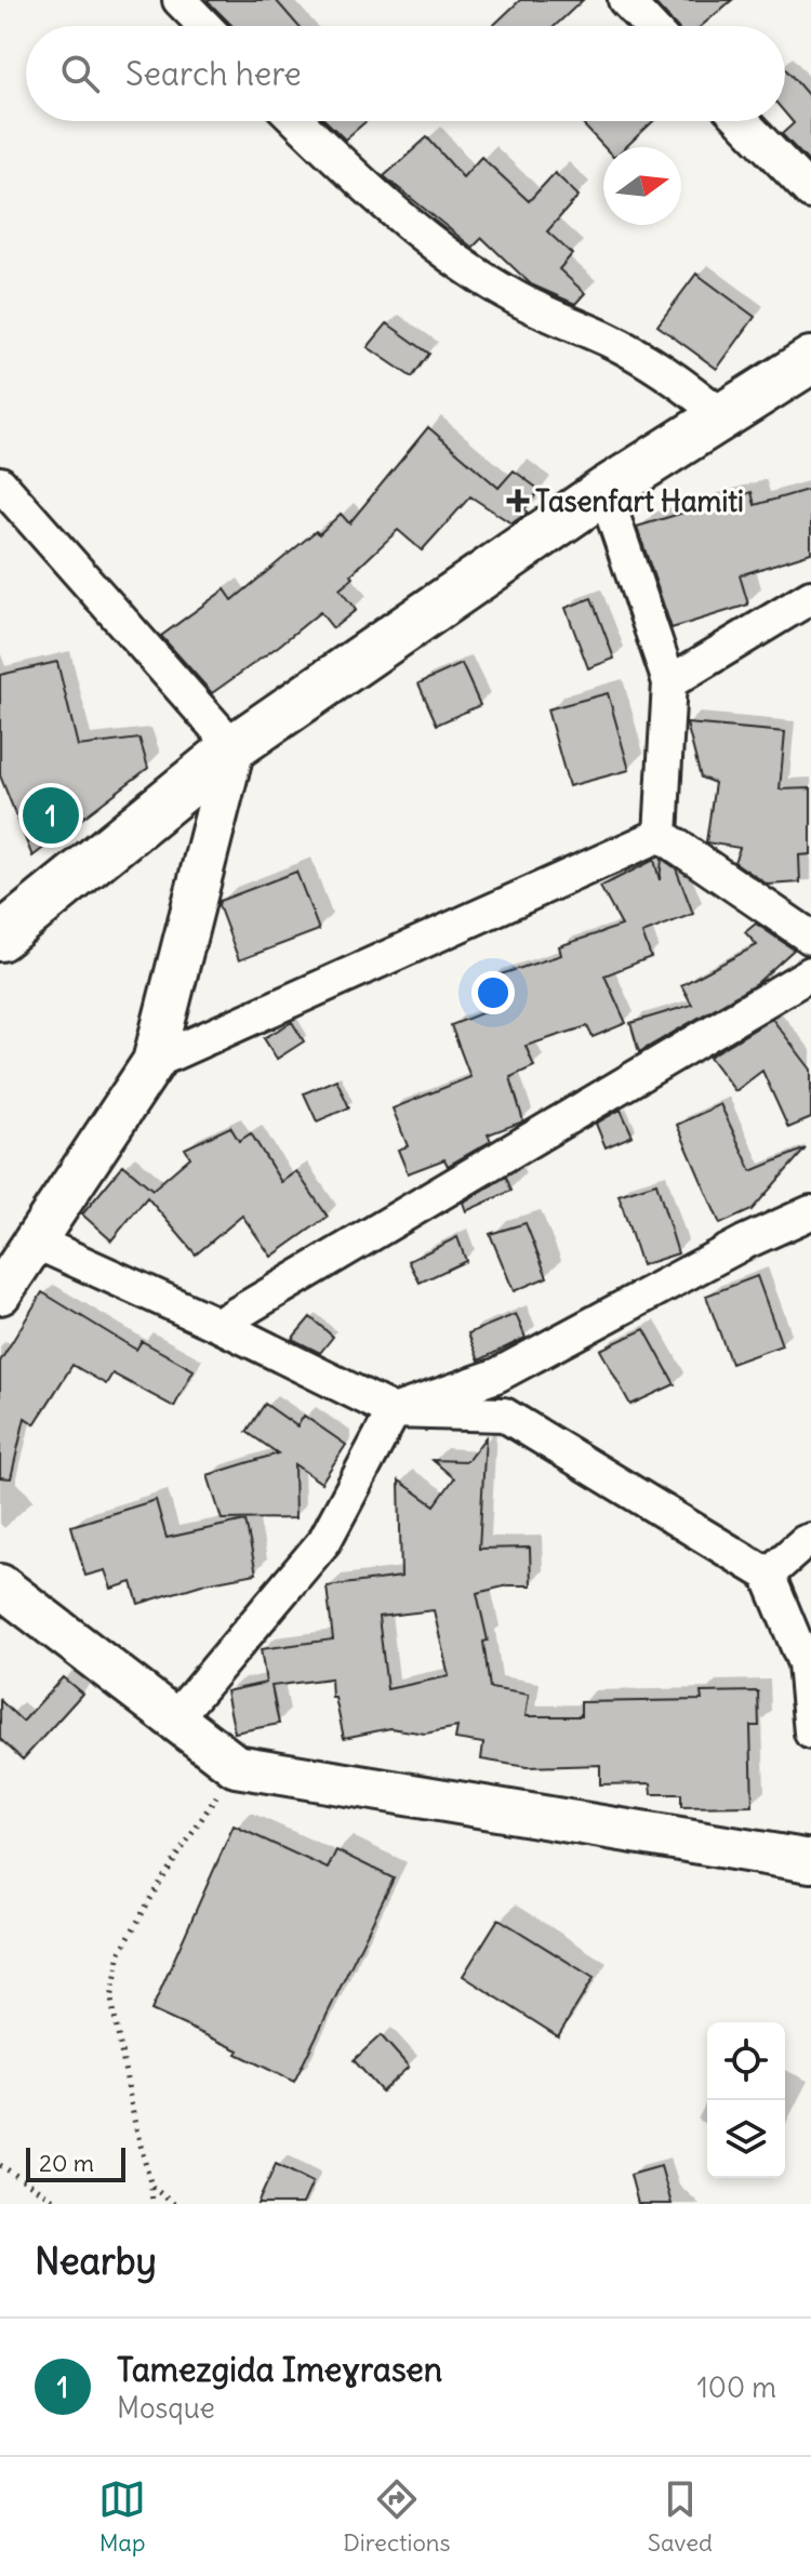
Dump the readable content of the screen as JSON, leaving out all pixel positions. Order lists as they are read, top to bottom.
{
  "places": {
    "health": ["Tasenfart Hamiti"]
  },
  "scale_bar": "20 m",
  "north": "right",
  "page": {
    "search": "Search here",
    "pins": "1",
    "scale": "20 m",
    "heading": "Nearby",
    "list": [
      {
        "mark": "1",
        "name": "Tamezgida Imeɣrasen",
        "note": "Mosque",
        "value": "100 m"
      }
    ],
    "nav": ["Map", "Directions", "Saved"]
  }
}
